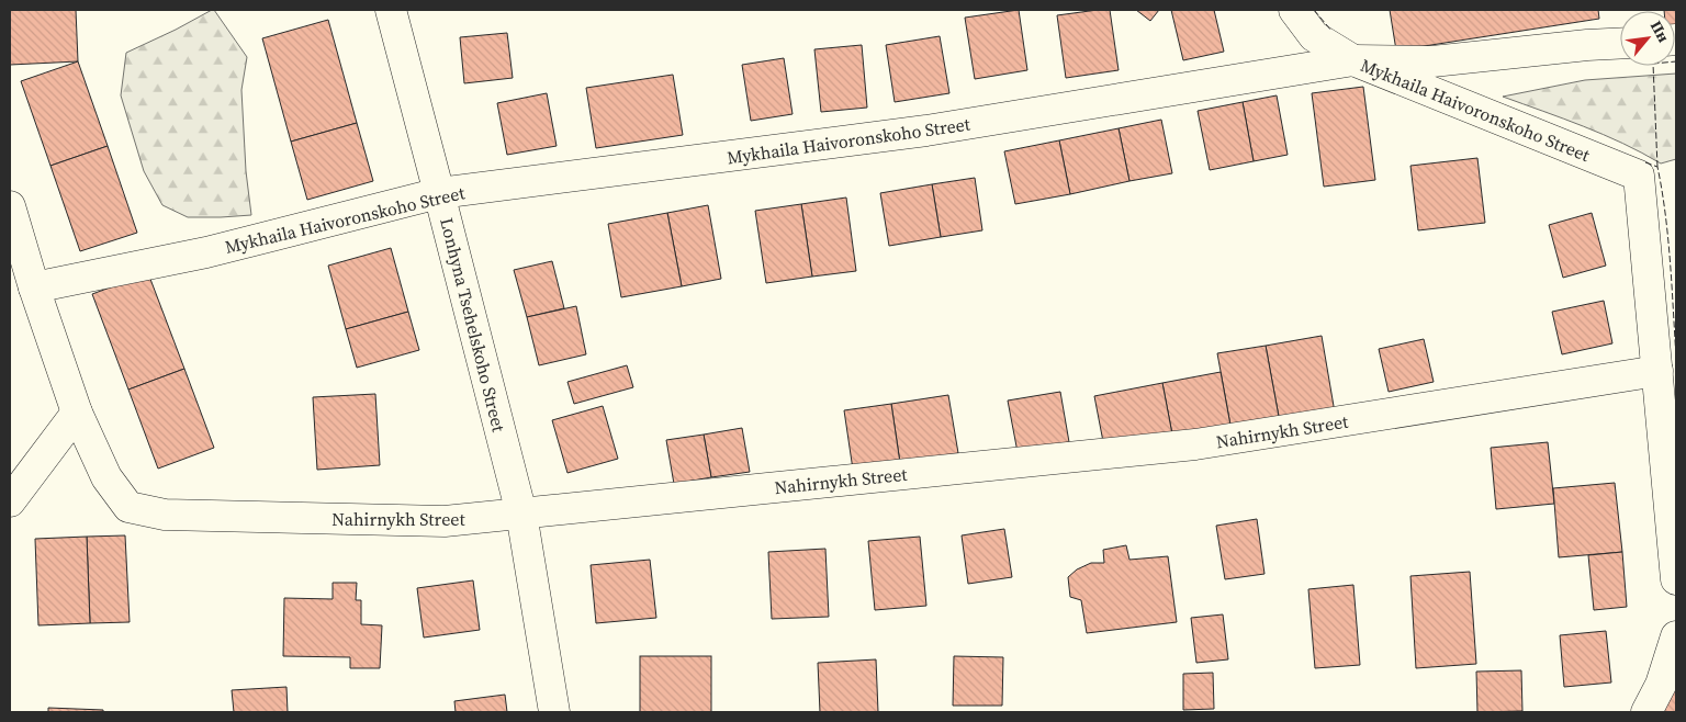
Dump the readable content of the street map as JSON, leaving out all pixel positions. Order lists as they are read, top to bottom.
{
  "streets": {
    "street": ["Mykhaila Haivoronskoho Street", "Lonhyna Tsehelskoho Street", "Nahirnykh Street"]
  },
  "crossings": [
    ["Mykhaila Haivoronskoho Street", "Lonhyna Tsehelskoho Street"],
    ["Mykhaila Haivoronskoho Street", "Nahirnykh Street"],
    ["Lonhyna Tsehelskoho Street", "Nahirnykh Street"]
  ],
  "north": "top right"
}
